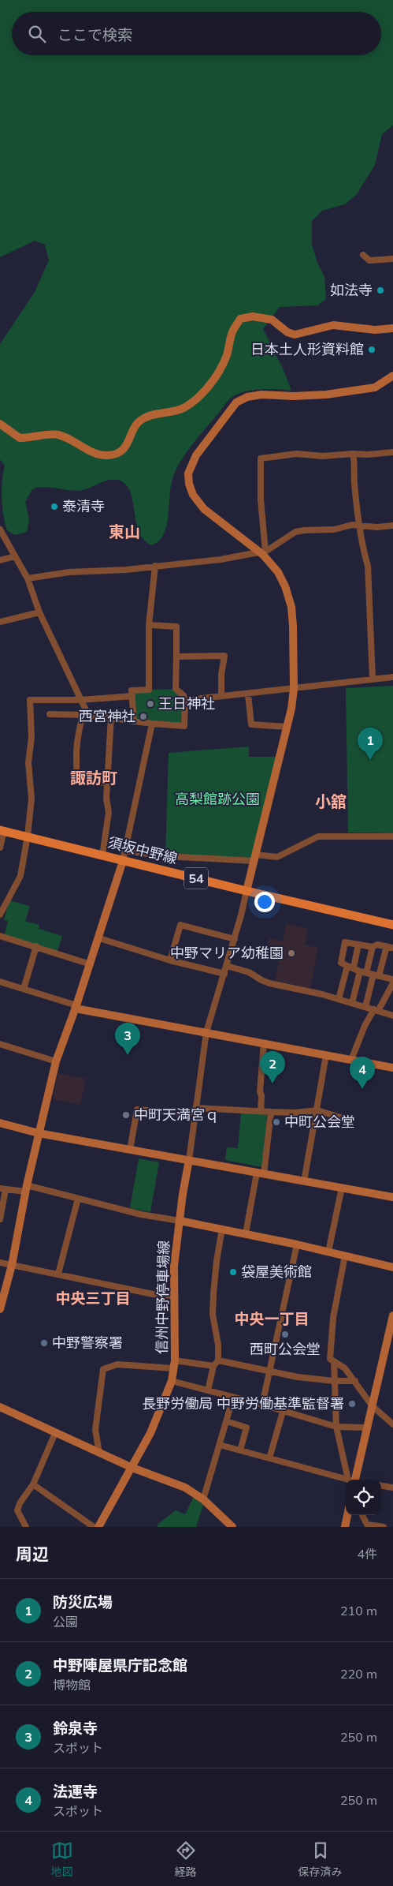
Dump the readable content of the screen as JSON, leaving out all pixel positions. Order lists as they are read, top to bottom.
{
  "streets": {
    "main road": ["須坂中野線", "54"],
    "street": ["信州中野停車場線"]
  },
  "districts": [
    "東山",
    "諏訪町",
    "小舘",
    "中央三丁目",
    "中央一丁目"
  ],
  "parks": ["高梨館跡公園"],
  "places": [
    "如法寺",
    "日本土人形資料館",
    "泰清寺",
    "王日神社",
    "西宮神社",
    "中野マリア幼稚園",
    "中町天満宮ｑ",
    "中町公会堂",
    "袋屋美術館",
    "西町公会堂",
    "中野警察署",
    "長野労働局 中野労働基準監督署"
  ],
  "page": {
    "search": "ここで検索",
    "pins": [
      "1",
      "3",
      "2",
      "4"
    ],
    "heading": ["周辺", "4件"],
    "list": [
      {
        "mark": "1",
        "name": "防災広場",
        "note": "公園",
        "value": "210 m"
      },
      {
        "mark": "2",
        "name": "中野陣屋県庁記念館",
        "note": "博物館",
        "value": "220 m"
      },
      {
        "mark": "3",
        "name": "鈴泉寺",
        "note": "スポット",
        "value": "250 m"
      },
      {
        "mark": "4",
        "name": "法運寺",
        "note": "スポット",
        "value": "250 m"
      }
    ],
    "nav": ["地図", "経路", "保存済み"]
  }
}
